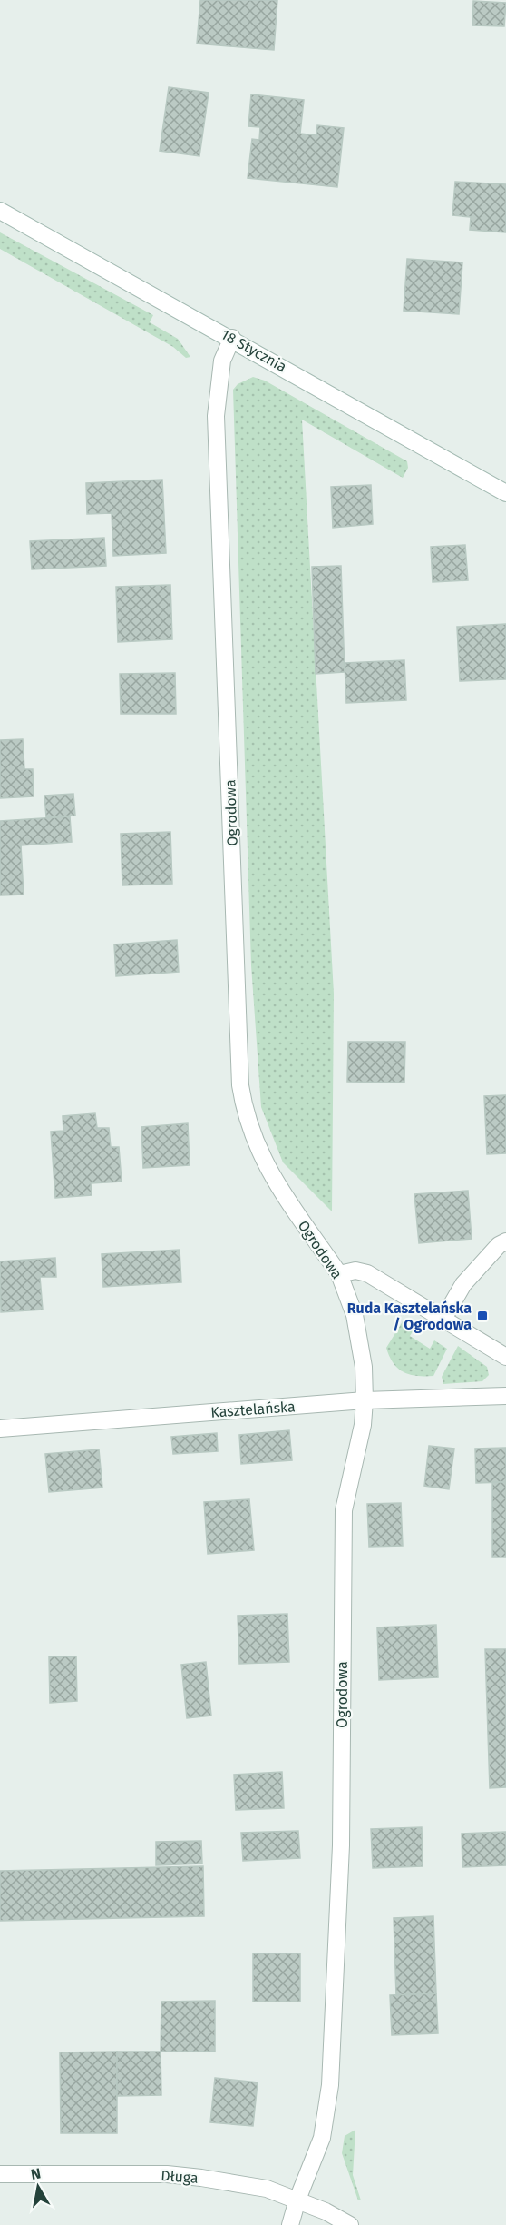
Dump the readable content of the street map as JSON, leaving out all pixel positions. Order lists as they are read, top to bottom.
{
  "streets": {
    "street": [
      "18 Stycznia",
      "Ogrodowa",
      "Kasztelańska",
      "Długa"
    ]
  },
  "crossings": [
    ["18 Stycznia", "Ogrodowa"],
    ["Ogrodowa", "Kasztelańska"],
    ["Ogrodowa", "Długa"]
  ],
  "places": {
    "transit": ["Ruda Kasztelańska / Ogrodowa"]
  },
  "north": "top"
}
